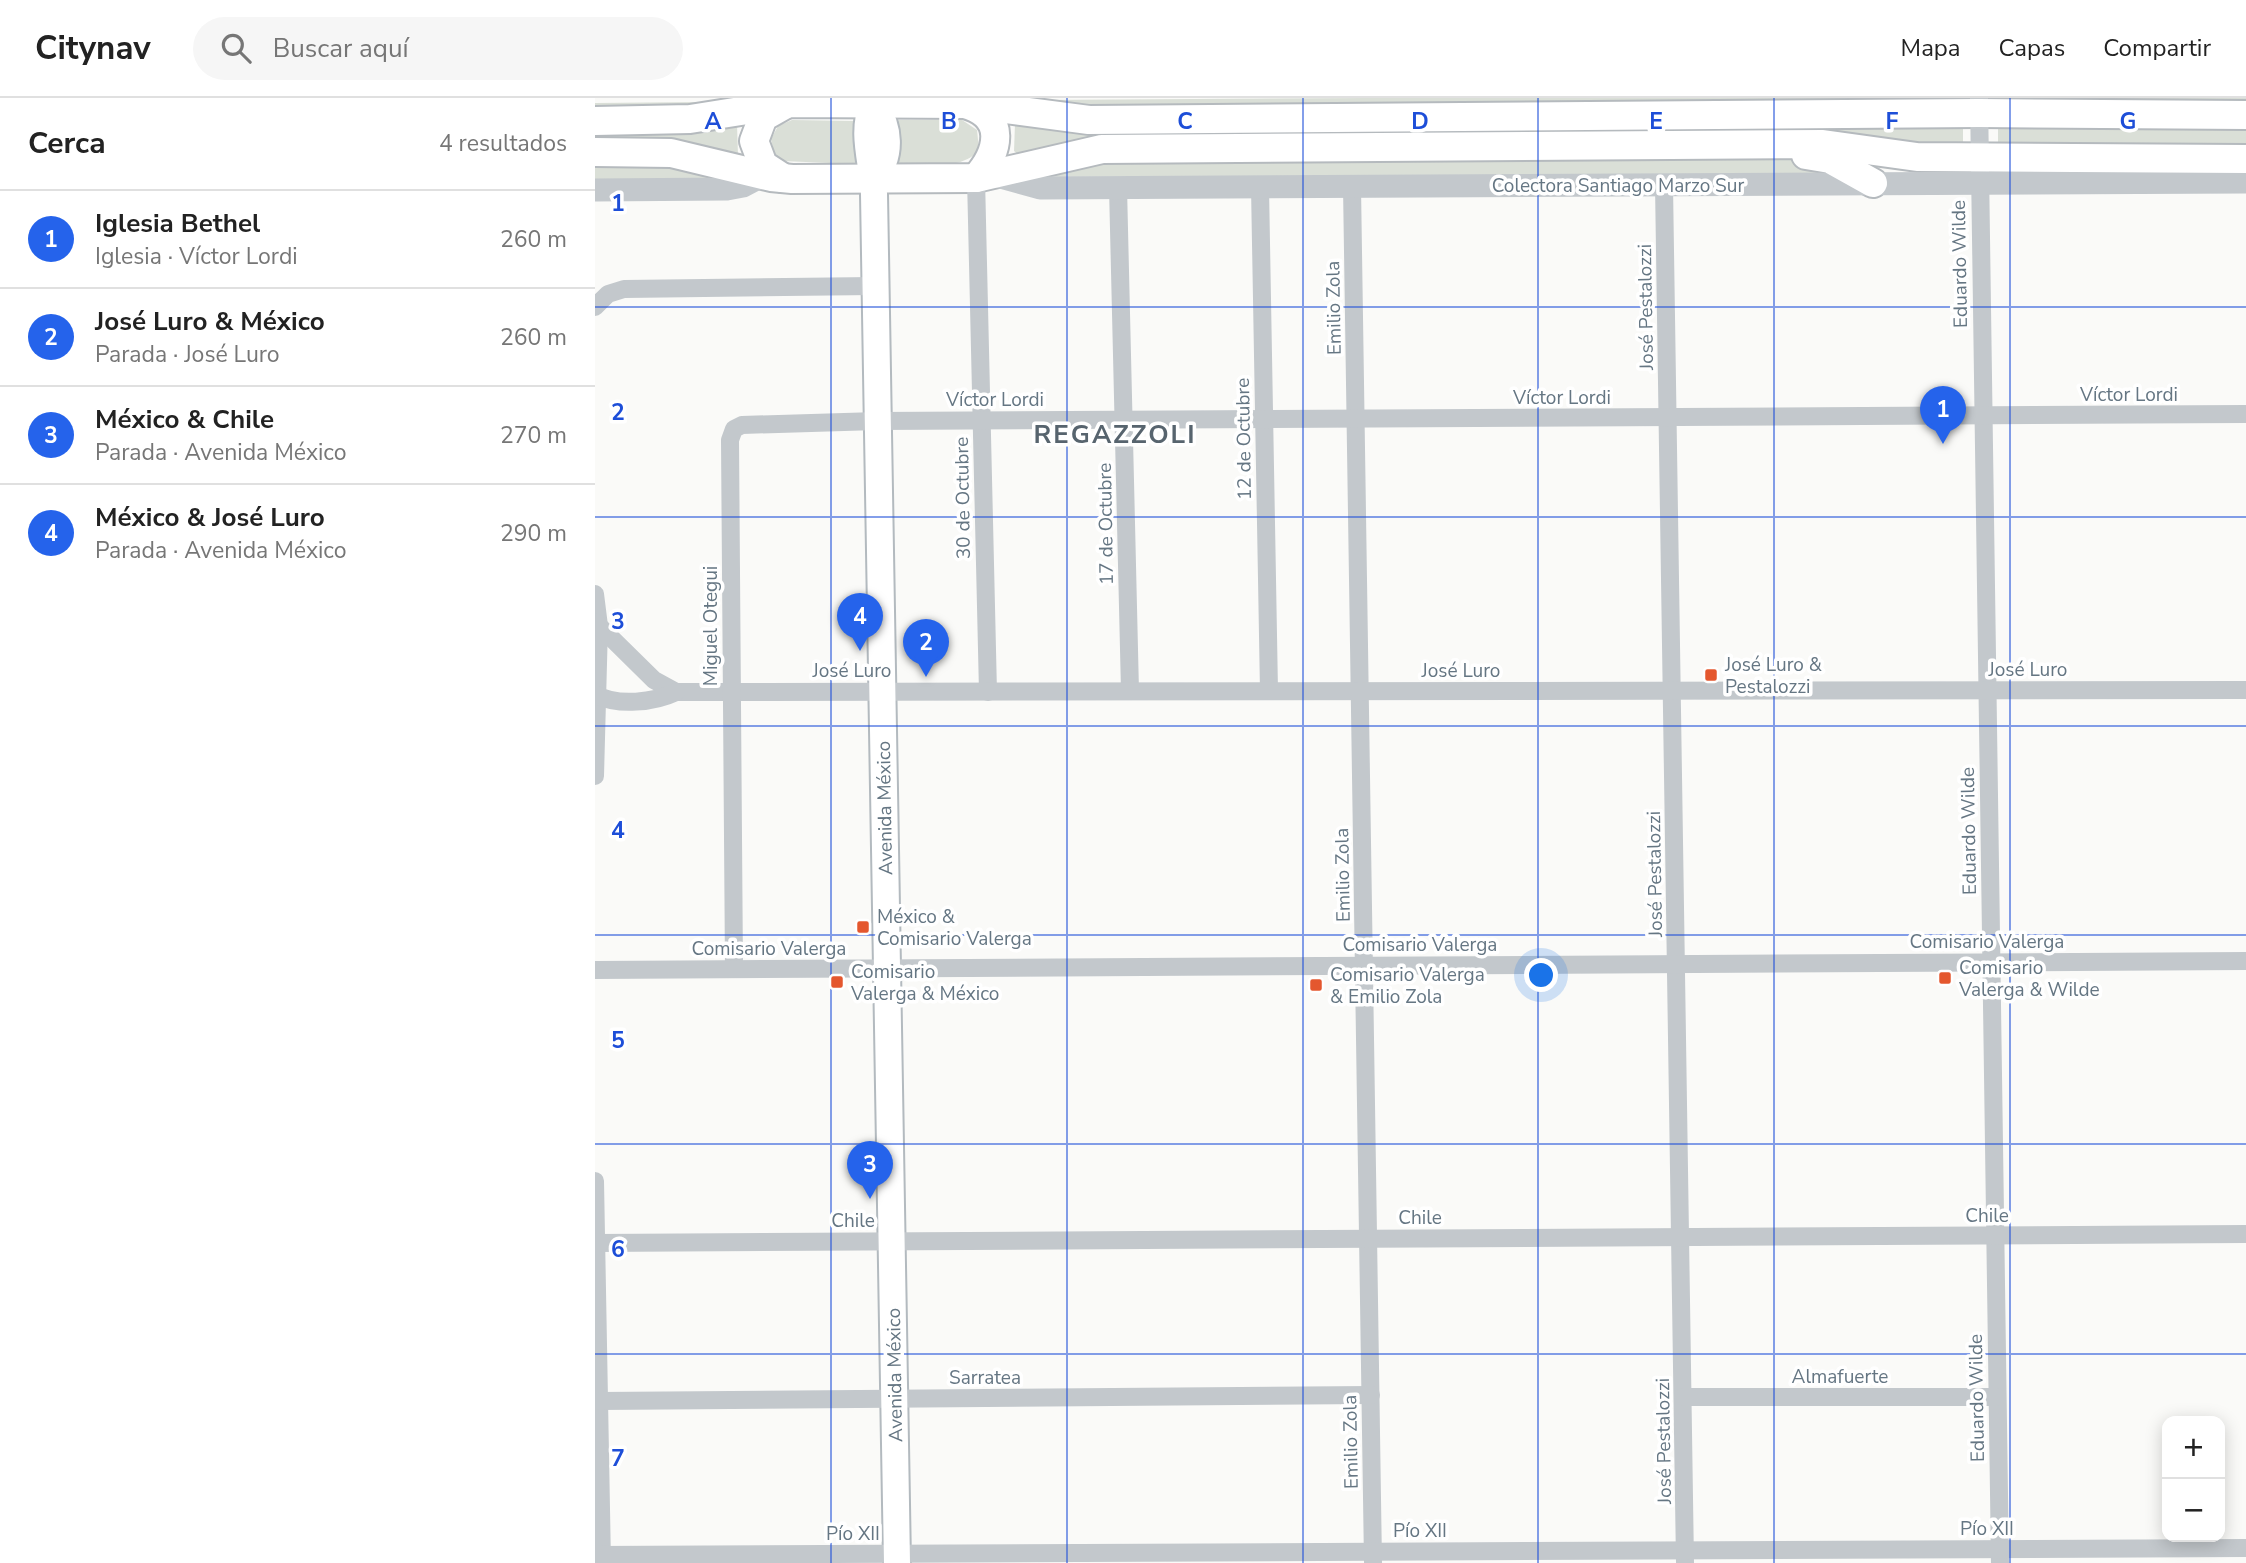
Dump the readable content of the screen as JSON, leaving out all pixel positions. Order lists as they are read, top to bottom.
{
  "streets": {
    "main road": ["Avenida México"],
    "street": [
      "Colectora Santiago Marzo Sur",
      "Eduardo Wilde",
      "José Pestalozzi",
      "Emilio Zola",
      "Víctor Lordi",
      "12 de Octubre",
      "30 de Octubre",
      "17 de Octubre",
      "Miguel Otegui",
      "José Luro",
      "Comisario Valerga",
      "Chile",
      "Almafuerte",
      "Sarratea",
      "Pío XII"
    ]
  },
  "crossings": [
    ["Colectora Santiago Marzo Sur", "Eduardo Wilde"],
    ["Colectora Santiago Marzo Sur", "José Pestalozzi"],
    ["Colectora Santiago Marzo Sur", "Emilio Zola"],
    ["Colectora Santiago Marzo Sur", "12 de Octubre"],
    ["Colectora Santiago Marzo Sur", "30 de Octubre"],
    ["Colectora Santiago Marzo Sur", "17 de Octubre"],
    ["Eduardo Wilde", "Víctor Lordi"],
    ["Eduardo Wilde", "José Luro"],
    ["Eduardo Wilde", "Comisario Valerga"],
    ["Eduardo Wilde", "Chile"],
    ["Eduardo Wilde", "Almafuerte"],
    ["Eduardo Wilde", "Pío XII"],
    ["José Pestalozzi", "Víctor Lordi"],
    ["José Pestalozzi", "José Luro"],
    ["José Pestalozzi", "Comisario Valerga"],
    ["José Pestalozzi", "Chile"],
    ["José Pestalozzi", "Almafuerte"],
    ["José Pestalozzi", "Pío XII"],
    ["Emilio Zola", "Víctor Lordi"],
    ["Emilio Zola", "José Luro"],
    ["Emilio Zola", "Comisario Valerga"],
    ["Emilio Zola", "Chile"],
    ["Emilio Zola", "Sarratea"],
    ["Emilio Zola", "Pío XII"],
    ["Víctor Lordi", "12 de Octubre"],
    ["Víctor Lordi", "30 de Octubre"],
    ["Víctor Lordi", "17 de Octubre"],
    ["Víctor Lordi", "Miguel Otegui"],
    ["Víctor Lordi", "Avenida México"],
    ["12 de Octubre", "José Luro"],
    ["30 de Octubre", "José Luro"],
    ["17 de Octubre", "José Luro"],
    ["Miguel Otegui", "José Luro"],
    ["Miguel Otegui", "Avenida México"],
    ["Miguel Otegui", "Comisario Valerga"],
    ["José Luro", "Avenida México"],
    ["Avenida México", "Comisario Valerga"],
    ["Avenida México", "Chile"],
    ["Avenida México", "Sarratea"],
    ["Avenida México", "Pío XII"]
  ],
  "districts": ["REGAZZOLI"],
  "places": {
    "transit": [
      "José Luro & Pestalozzi",
      "México & Comisario Valerga",
      "Comisario Valerga & Wilde",
      "Comisario Valerga & México",
      "Comisario Valerga & Emilio Zola"
    ]
  },
  "page": {
    "header": "Citynav",
    "search": "Buscar aquí",
    "nav": ["Mapa", "Capas", "Compartir"],
    "heading": ["Cerca", "4 resultados"],
    "list": [
      {
        "mark": "1",
        "name": "Iglesia Bethel",
        "note": "Iglesia · Víctor Lordi",
        "value": "260 m"
      },
      {
        "mark": "2",
        "name": "José Luro & México",
        "note": "Parada · José Luro",
        "value": "260 m"
      },
      {
        "mark": "3",
        "name": "México & Chile",
        "note": "Parada · Avenida México",
        "value": "270 m"
      },
      {
        "mark": "4",
        "name": "México & José Luro",
        "note": "Parada · Avenida México",
        "value": "290 m"
      }
    ],
    "pins": [
      "1",
      "4",
      "2",
      "3"
    ],
    "map_buttons": ["+", "−"]
  },
  "grid": {
    "columns": [
      "A",
      "B",
      "C",
      "D",
      "E",
      "F",
      "G"
    ],
    "rows": [
      "1",
      "2",
      "3",
      "4",
      "5",
      "6",
      "7"
    ]
  }
}
